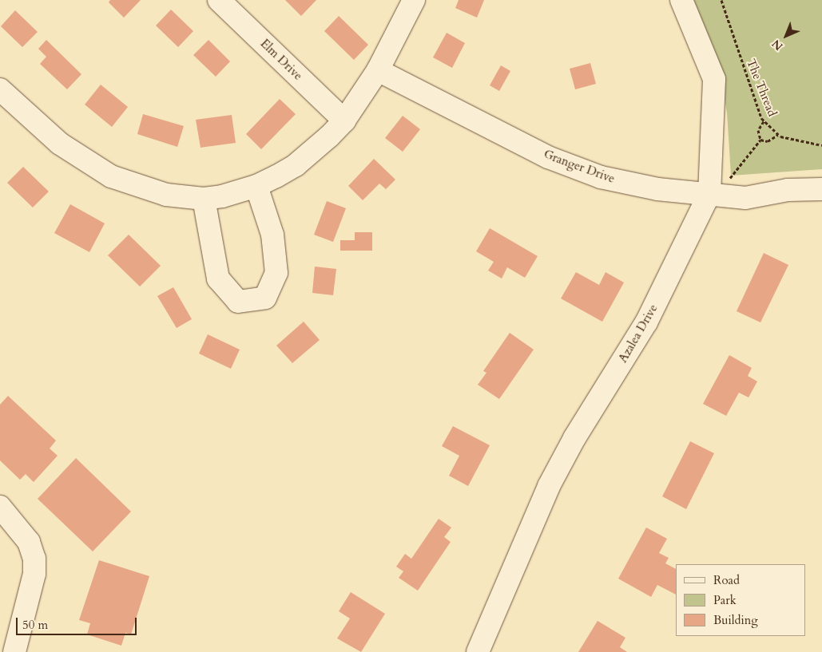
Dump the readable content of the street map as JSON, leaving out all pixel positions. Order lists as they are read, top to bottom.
{
  "streets": {
    "street": ["Elm Drive", "Granger Drive", "Azalea Drive"],
    "path": ["The Thread"]
  },
  "crossings": [
    ["Granger Drive", "Azalea Drive"]
  ],
  "legend": ["Road", "Park", "Building"],
  "scale_bar": "50 m",
  "north": "bottom left"
}
